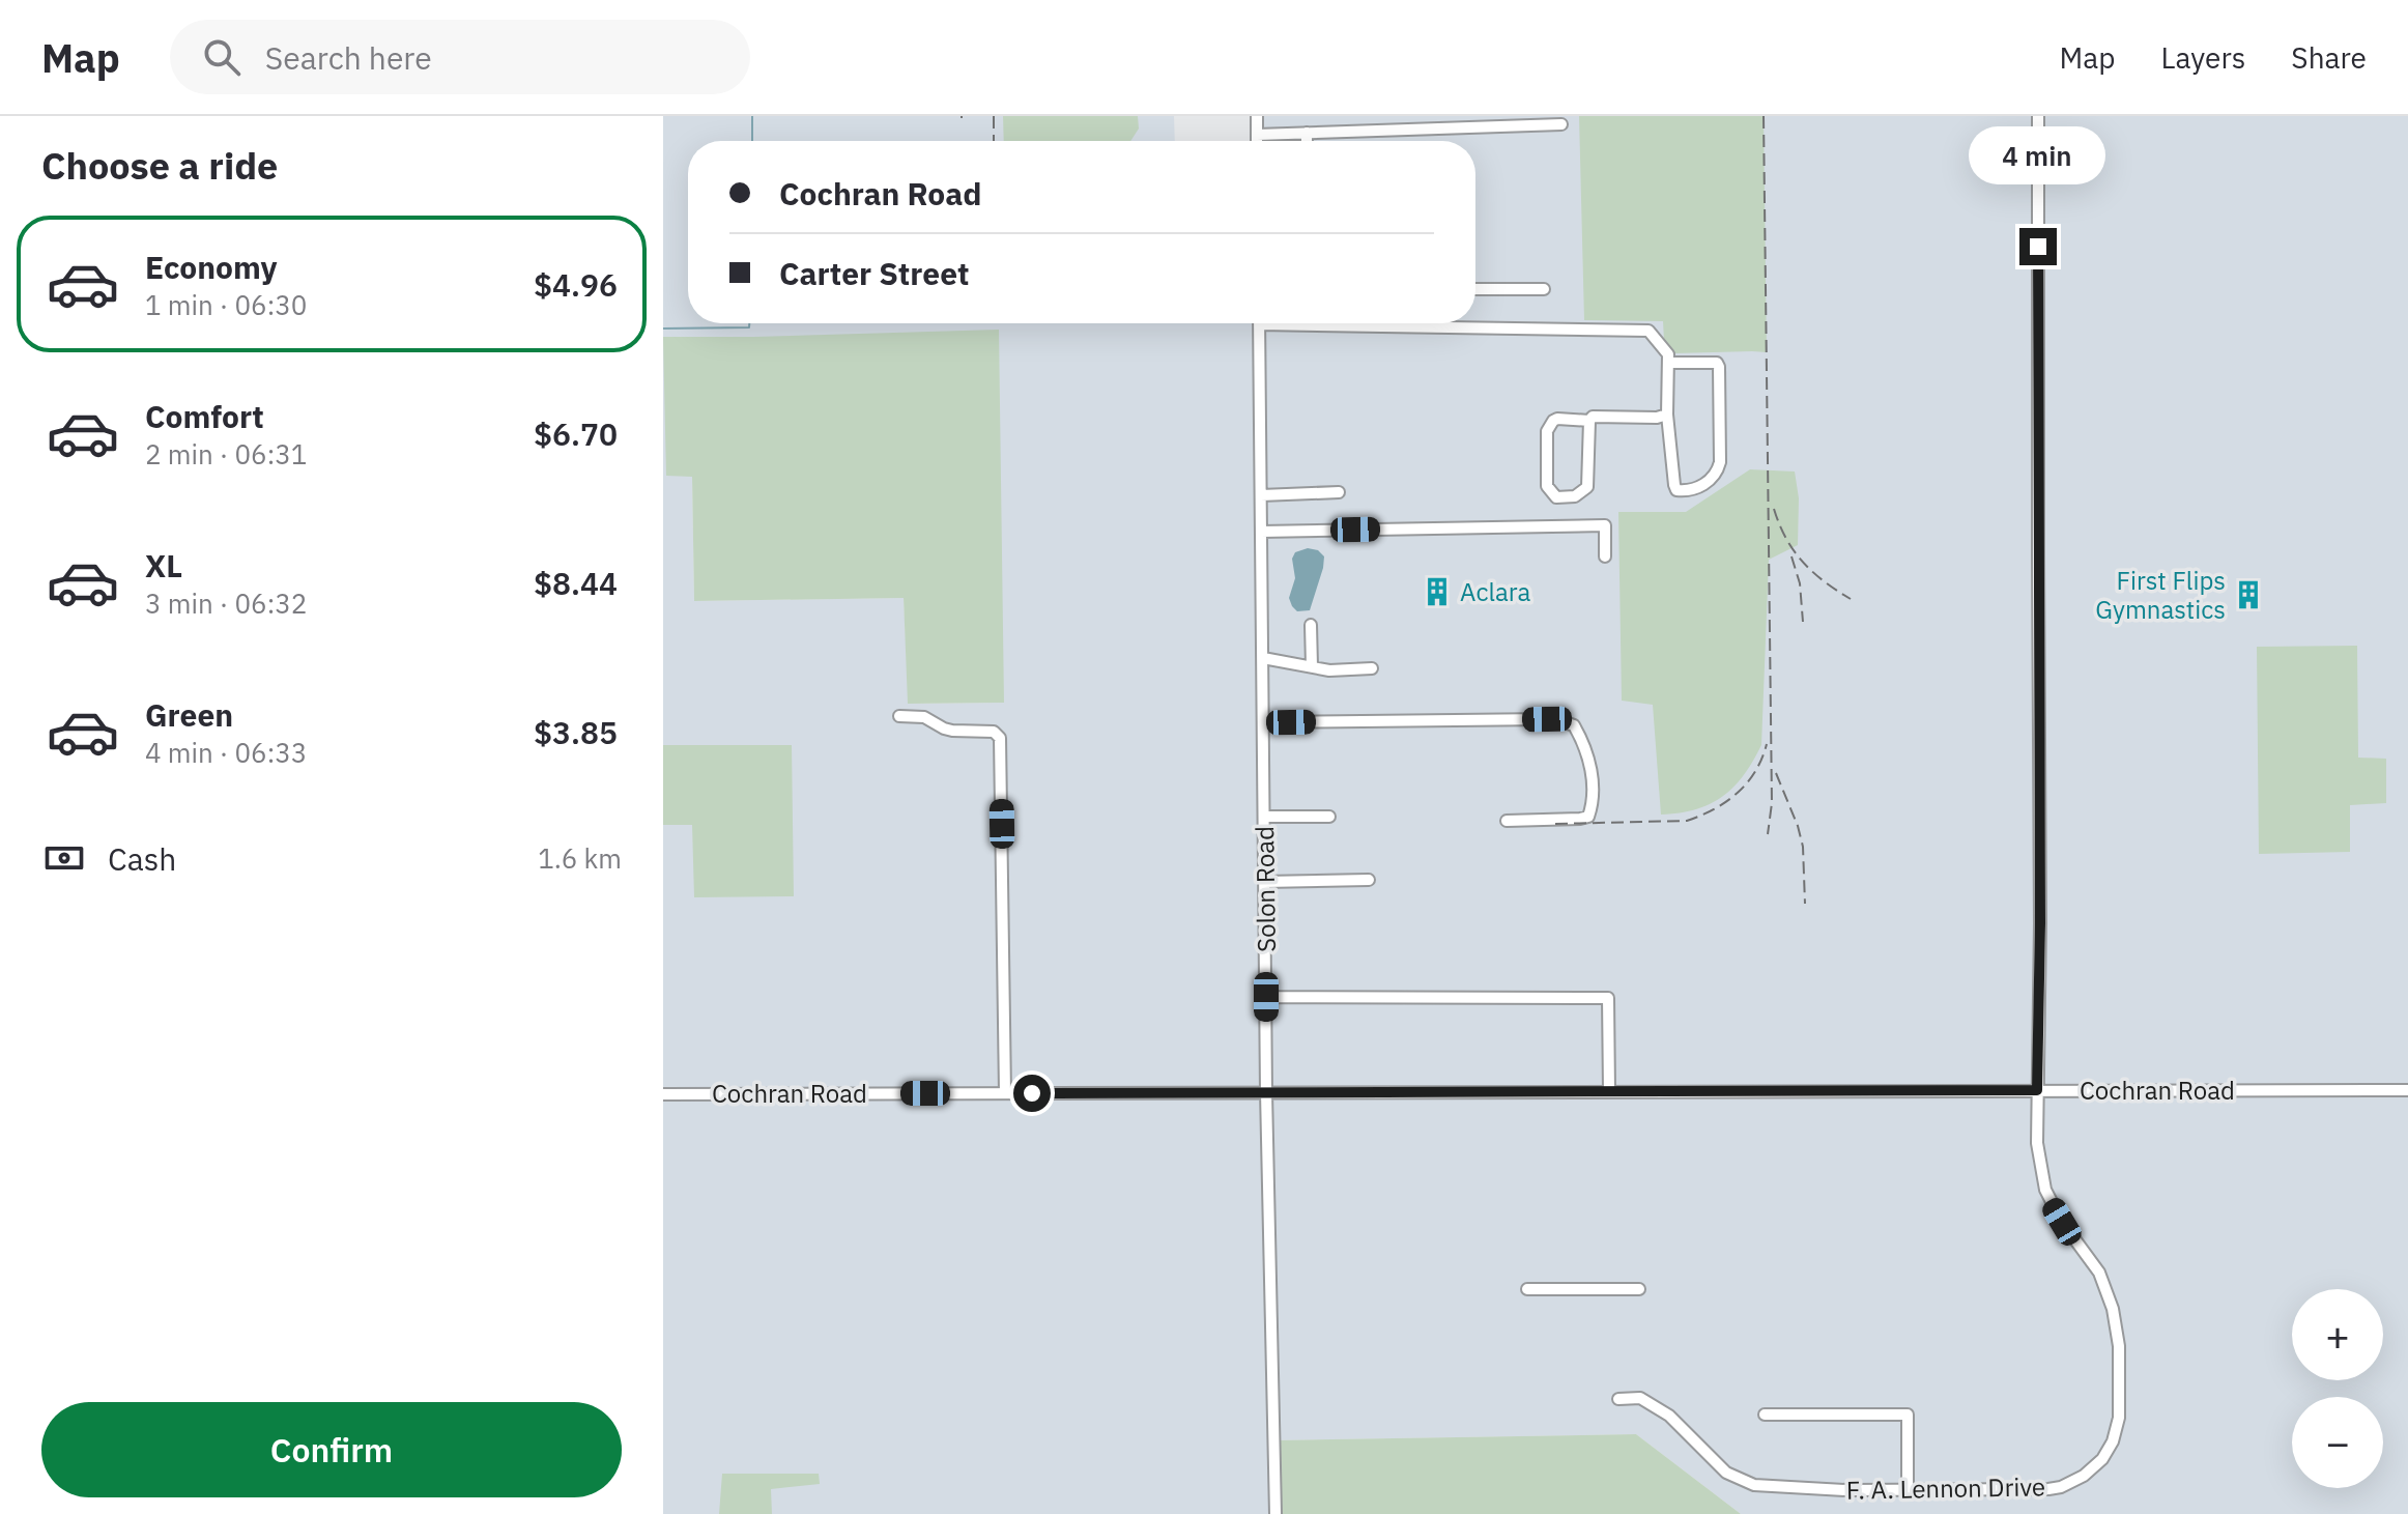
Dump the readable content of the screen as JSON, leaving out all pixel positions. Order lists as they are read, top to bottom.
{
  "streets": {
    "street": ["Solon Road", "Cochran Road", "F. A. Lennon Drive"]
  },
  "crossings": [
    ["Solon Road", "Cochran Road"],
    ["Cochran Road", "F. A. Lennon Drive"]
  ],
  "places": {
    "building": ["Aclara", "First Flips Gymnastics"]
  },
  "page": {
    "header": "Map",
    "search": "Search here",
    "nav": ["Map", "Layers", "Share"],
    "heading": "Choose a ride",
    "bubble": "4 min",
    "banner": ["Cochran Road", "Carter Street"],
    "list": [
      {
        "name": "Economy",
        "note": "1 min · 06:30",
        "value": "$4.96"
      },
      {
        "name": "Comfort",
        "note": "2 min · 06:31",
        "value": "$6.70"
      },
      {
        "name": "XL",
        "note": "3 min · 06:32",
        "value": "$8.44"
      },
      {
        "name": "Green",
        "note": "4 min · 06:33",
        "value": "$3.85"
      }
    ],
    "pay": ["Cash", "1.6 km"],
    "map_buttons": ["+", "−"],
    "buttons": "Confirm"
  }
}
